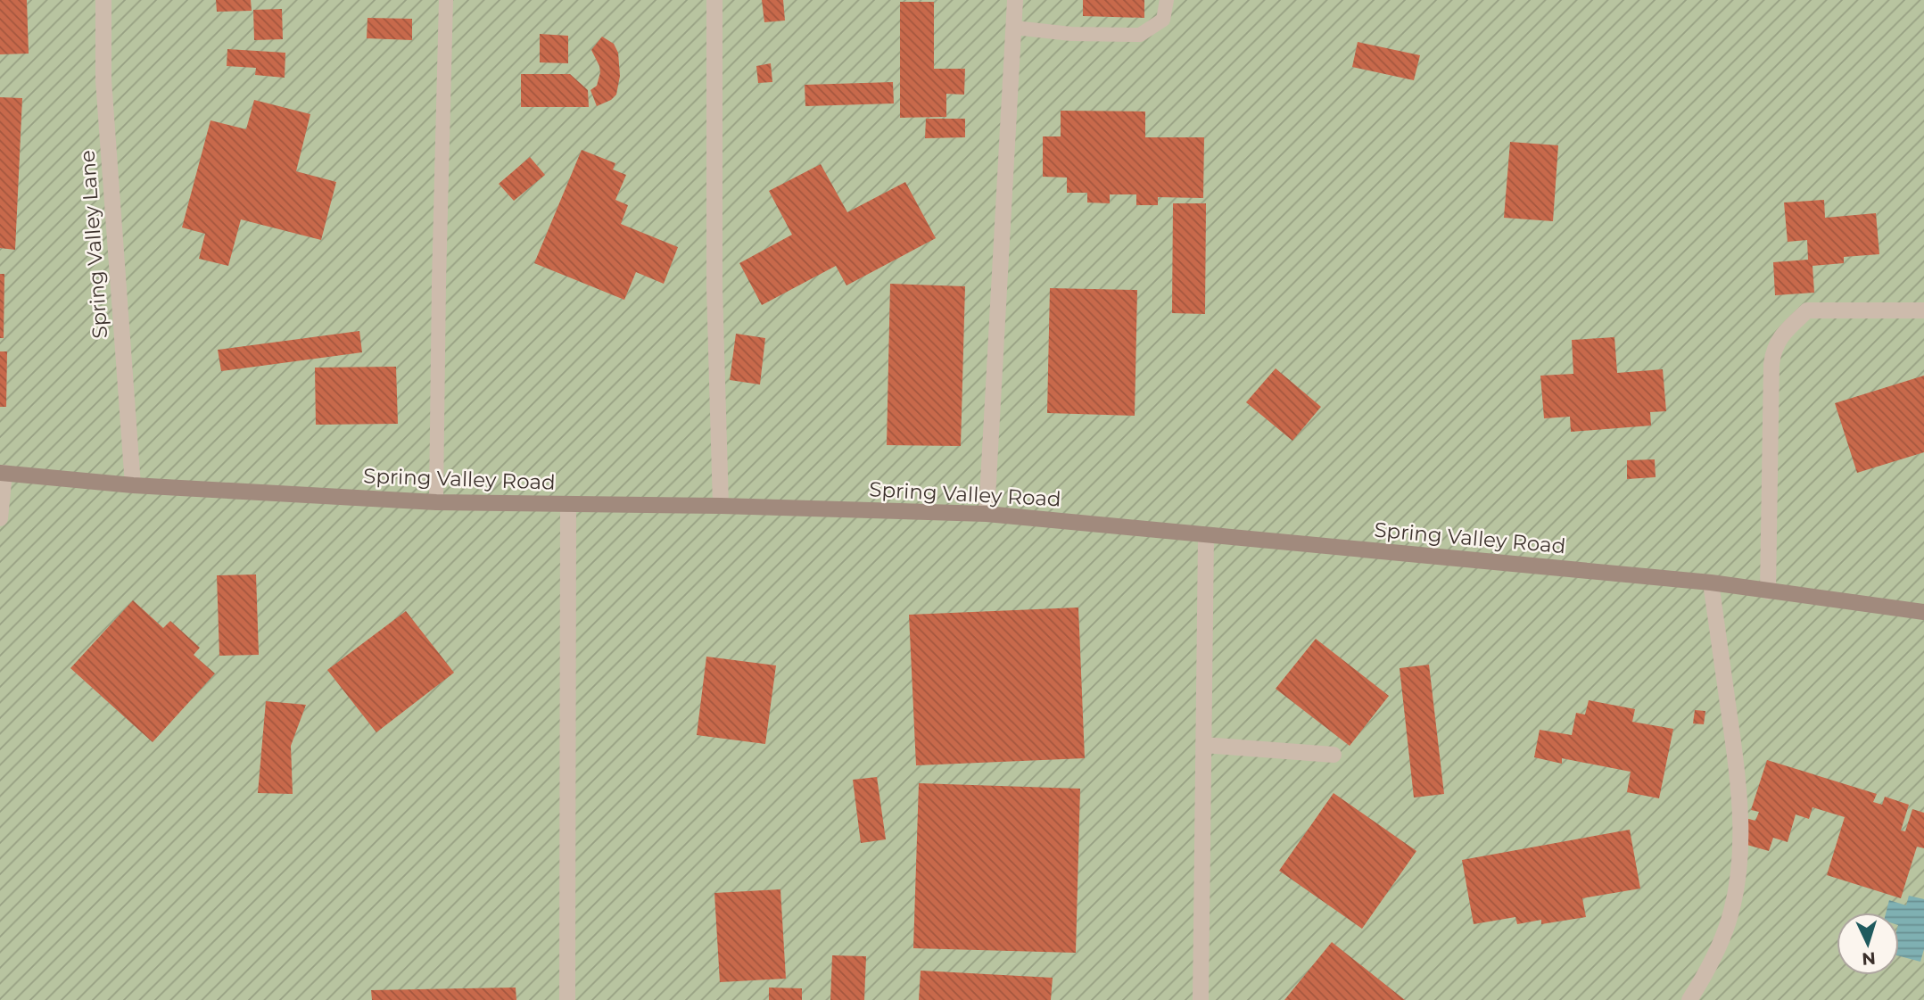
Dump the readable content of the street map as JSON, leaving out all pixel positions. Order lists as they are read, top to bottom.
{
  "streets": {
    "street": ["Spring Valley Lane", "Spring Valley Road"]
  },
  "crossings": [
    ["Spring Valley Lane", "Spring Valley Road"]
  ],
  "north": "bottom"
}
